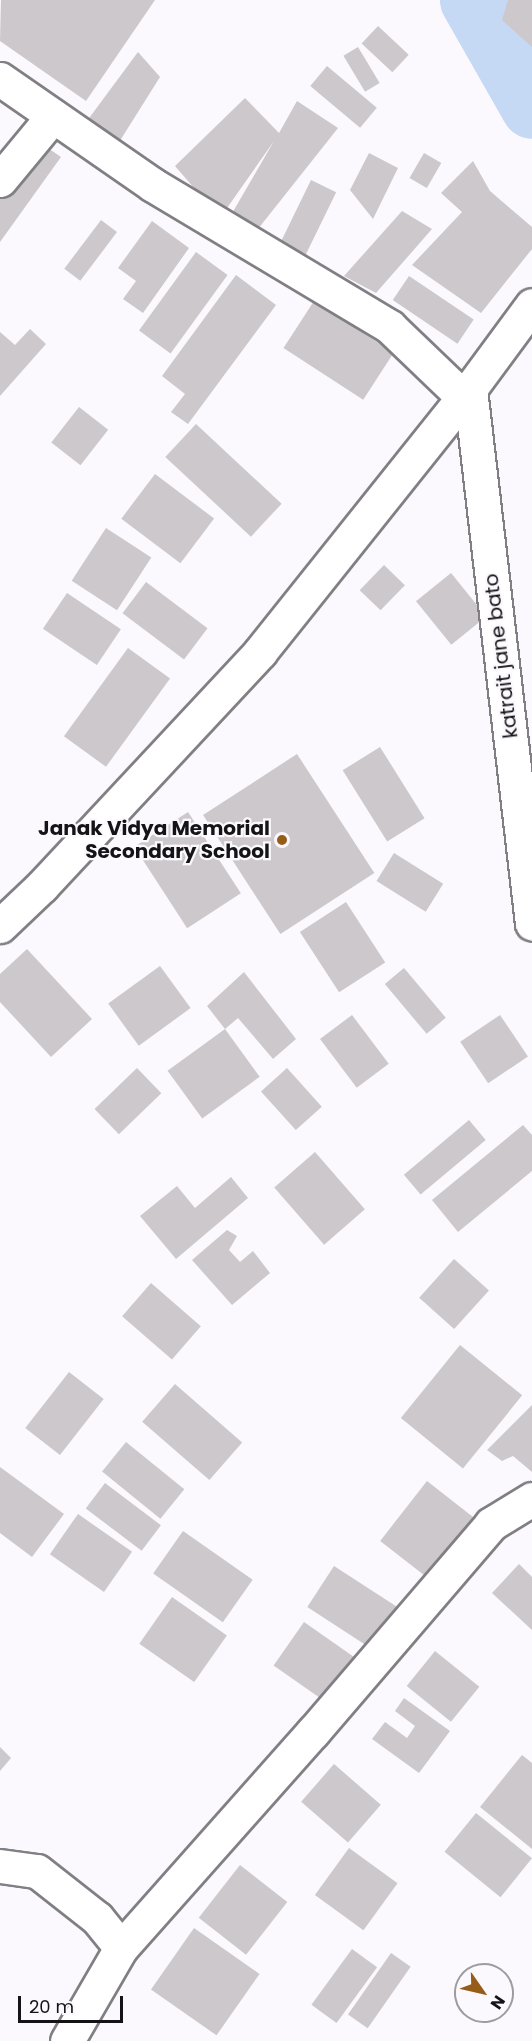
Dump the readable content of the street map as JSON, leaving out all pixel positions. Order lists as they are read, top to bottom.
{
  "streets": {
    "street": ["katrait jane bato"]
  },
  "places": ["Janak Vidya Memorial Secondary School"],
  "scale_bar": "20 m",
  "north": "bottom right"
}
